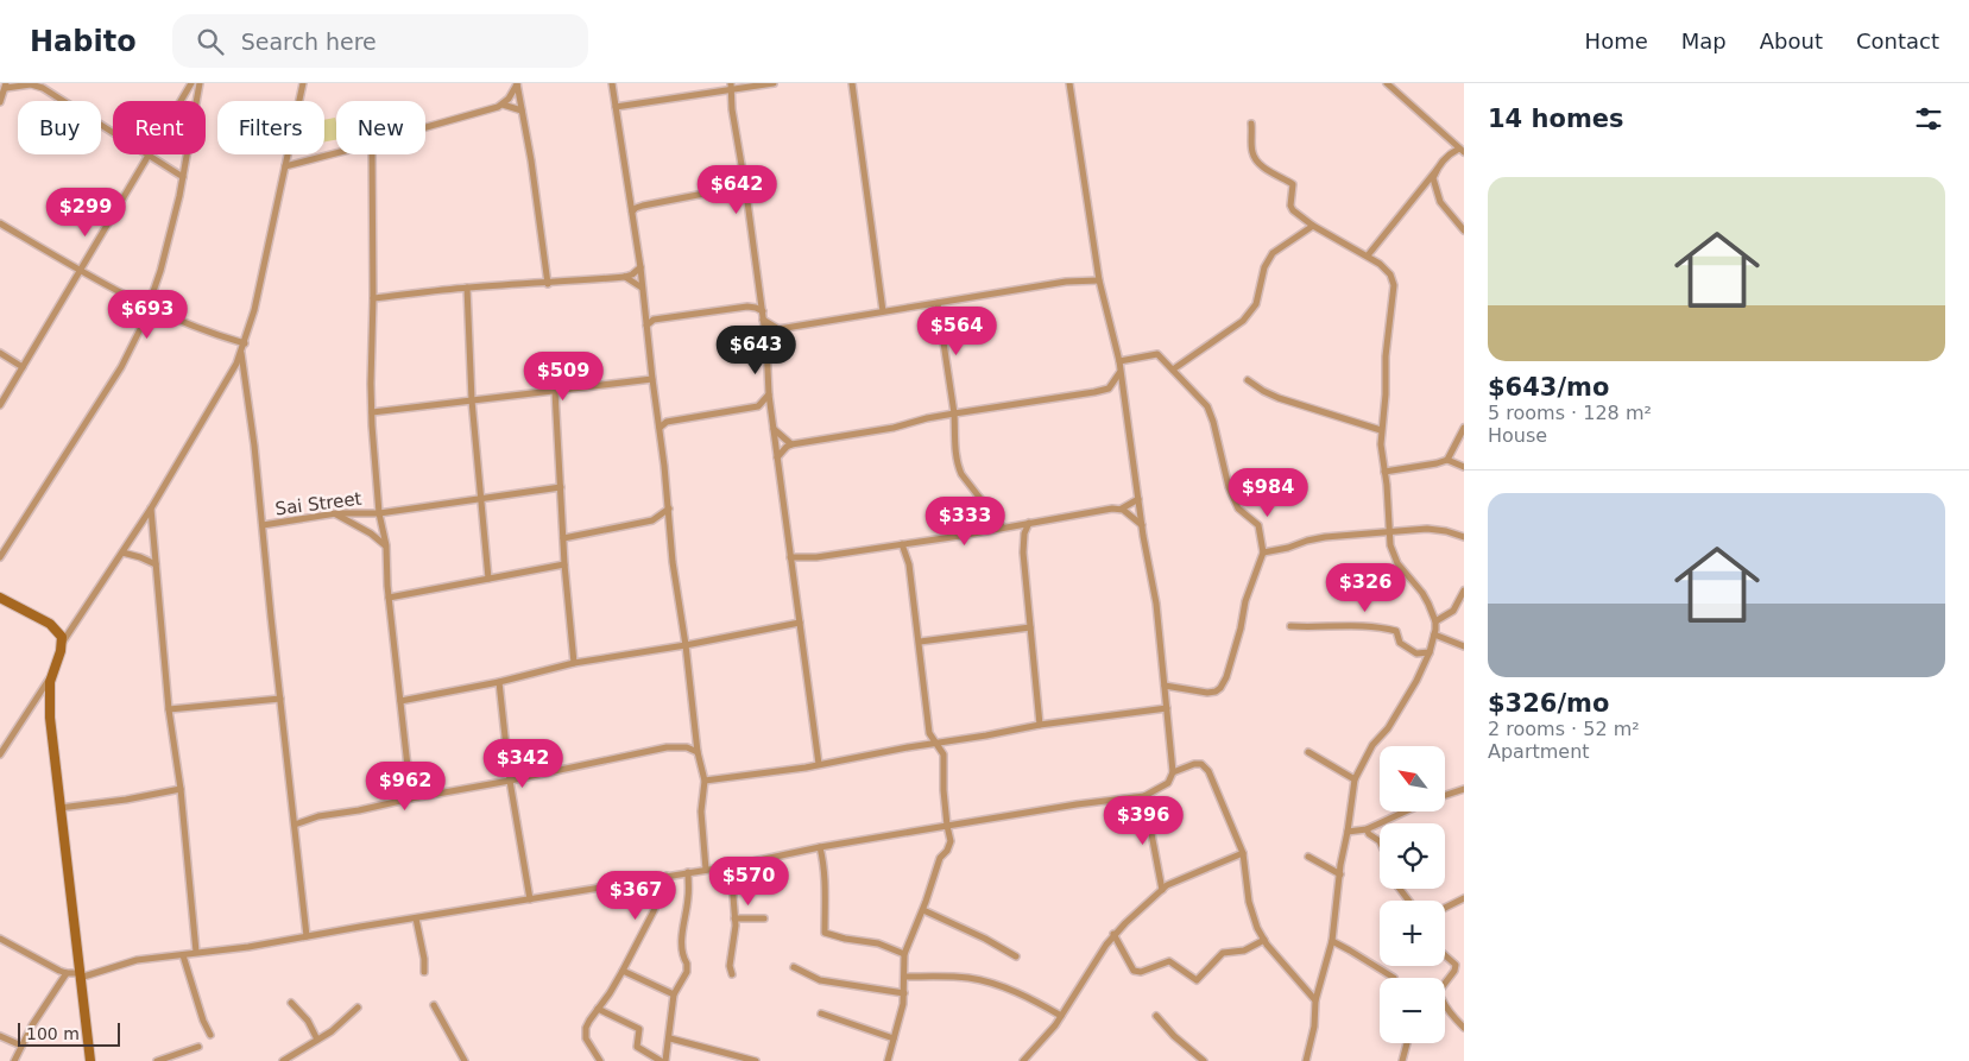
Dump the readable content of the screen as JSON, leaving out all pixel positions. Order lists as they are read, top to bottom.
{
  "streets": {
    "street": ["Sai Street"]
  },
  "scale_bar": "100 m",
  "north": "top left",
  "page": {
    "header": "Habito",
    "search": "Search here",
    "nav": [
      "Home",
      "Map",
      "About",
      "Contact"
    ],
    "heading": "14 homes",
    "chip": [
      "Buy",
      "Rent",
      "Filters",
      "New"
    ],
    "list": [
      {
        "name": "$643/mo",
        "note": "5 rooms · 128 m² · House"
      },
      {
        "name": "$326/mo",
        "note": "2 rooms · 52 m² · Apartment"
      }
    ],
    "price": [
      "$642",
      "$299",
      "$693",
      "$564",
      "$643",
      "$509",
      "$984",
      "$333",
      "$326",
      "$342",
      "$962",
      "$396",
      "$570",
      "$367"
    ],
    "map_buttons": ["+", "−"],
    "scale": "100 m"
  }
}
